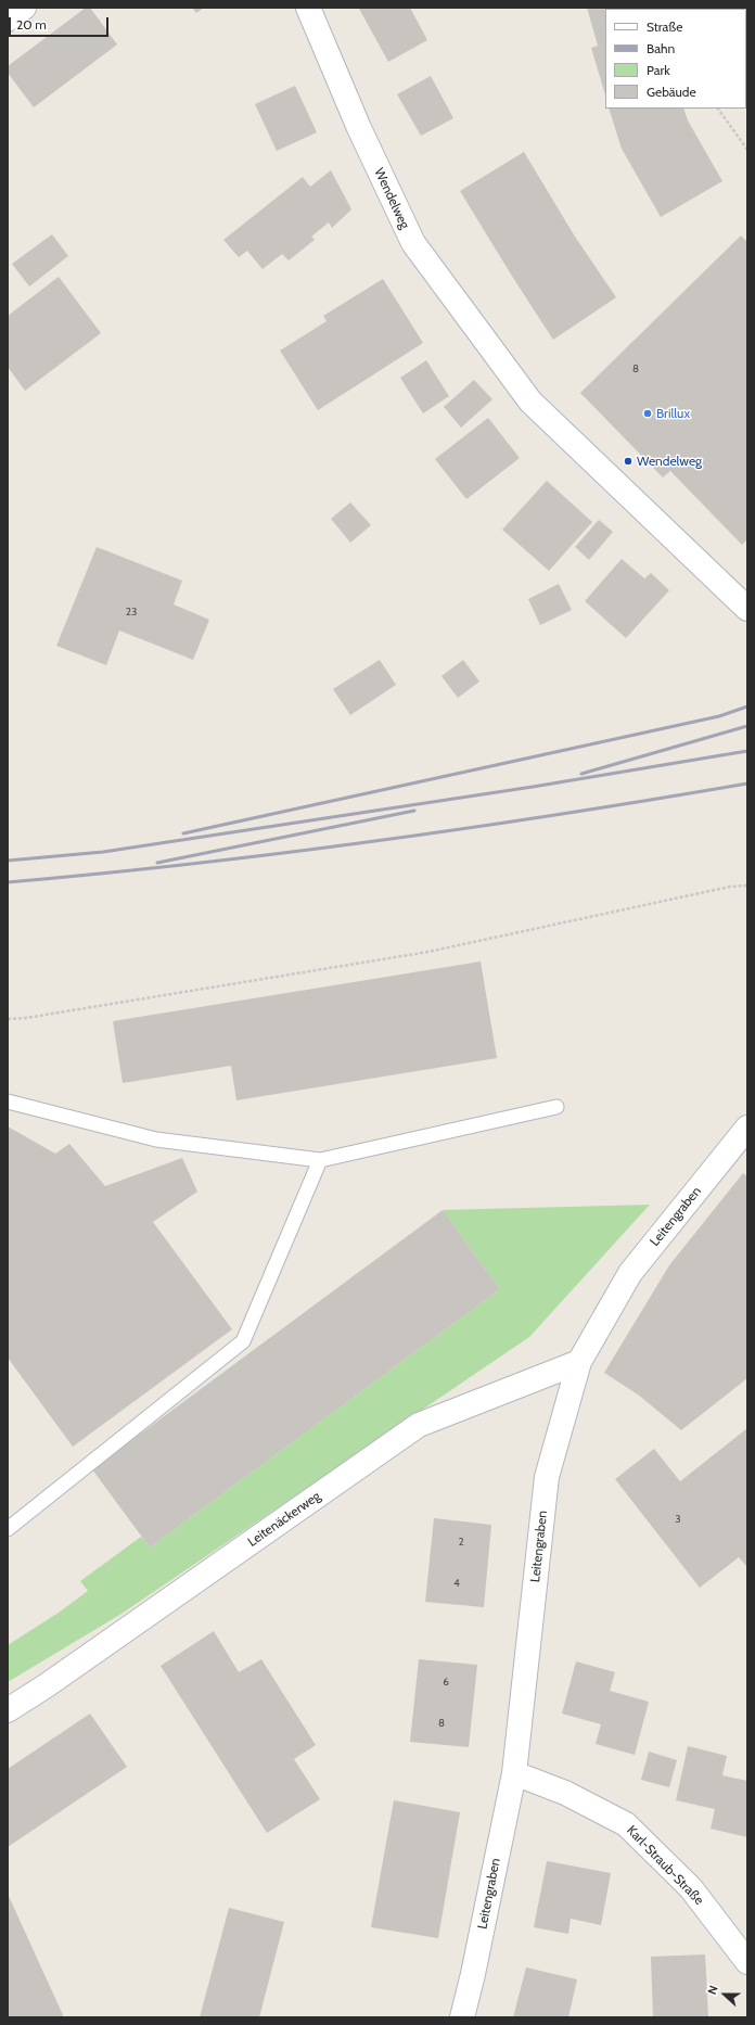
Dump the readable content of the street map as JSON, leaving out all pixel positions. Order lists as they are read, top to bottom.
{
  "streets": {
    "street": [
      "Wendelweg",
      "Leitengraben",
      "Leitenäckerweg",
      "Karl-Straub-Straße"
    ]
  },
  "crossings": [
    ["Leitengraben", "Leitenäckerweg"],
    ["Leitengraben", "Karl-Straub-Straße"]
  ],
  "places": ["Brillux", "Wendelweg"],
  "house_numbers": [
    "8",
    "23",
    "3",
    "2",
    "4",
    "6",
    "8"
  ],
  "legend": [
    "Straße",
    "Bahn",
    "Park",
    "Gebäude"
  ],
  "scale_bar": "20 m",
  "north": "left"
}
